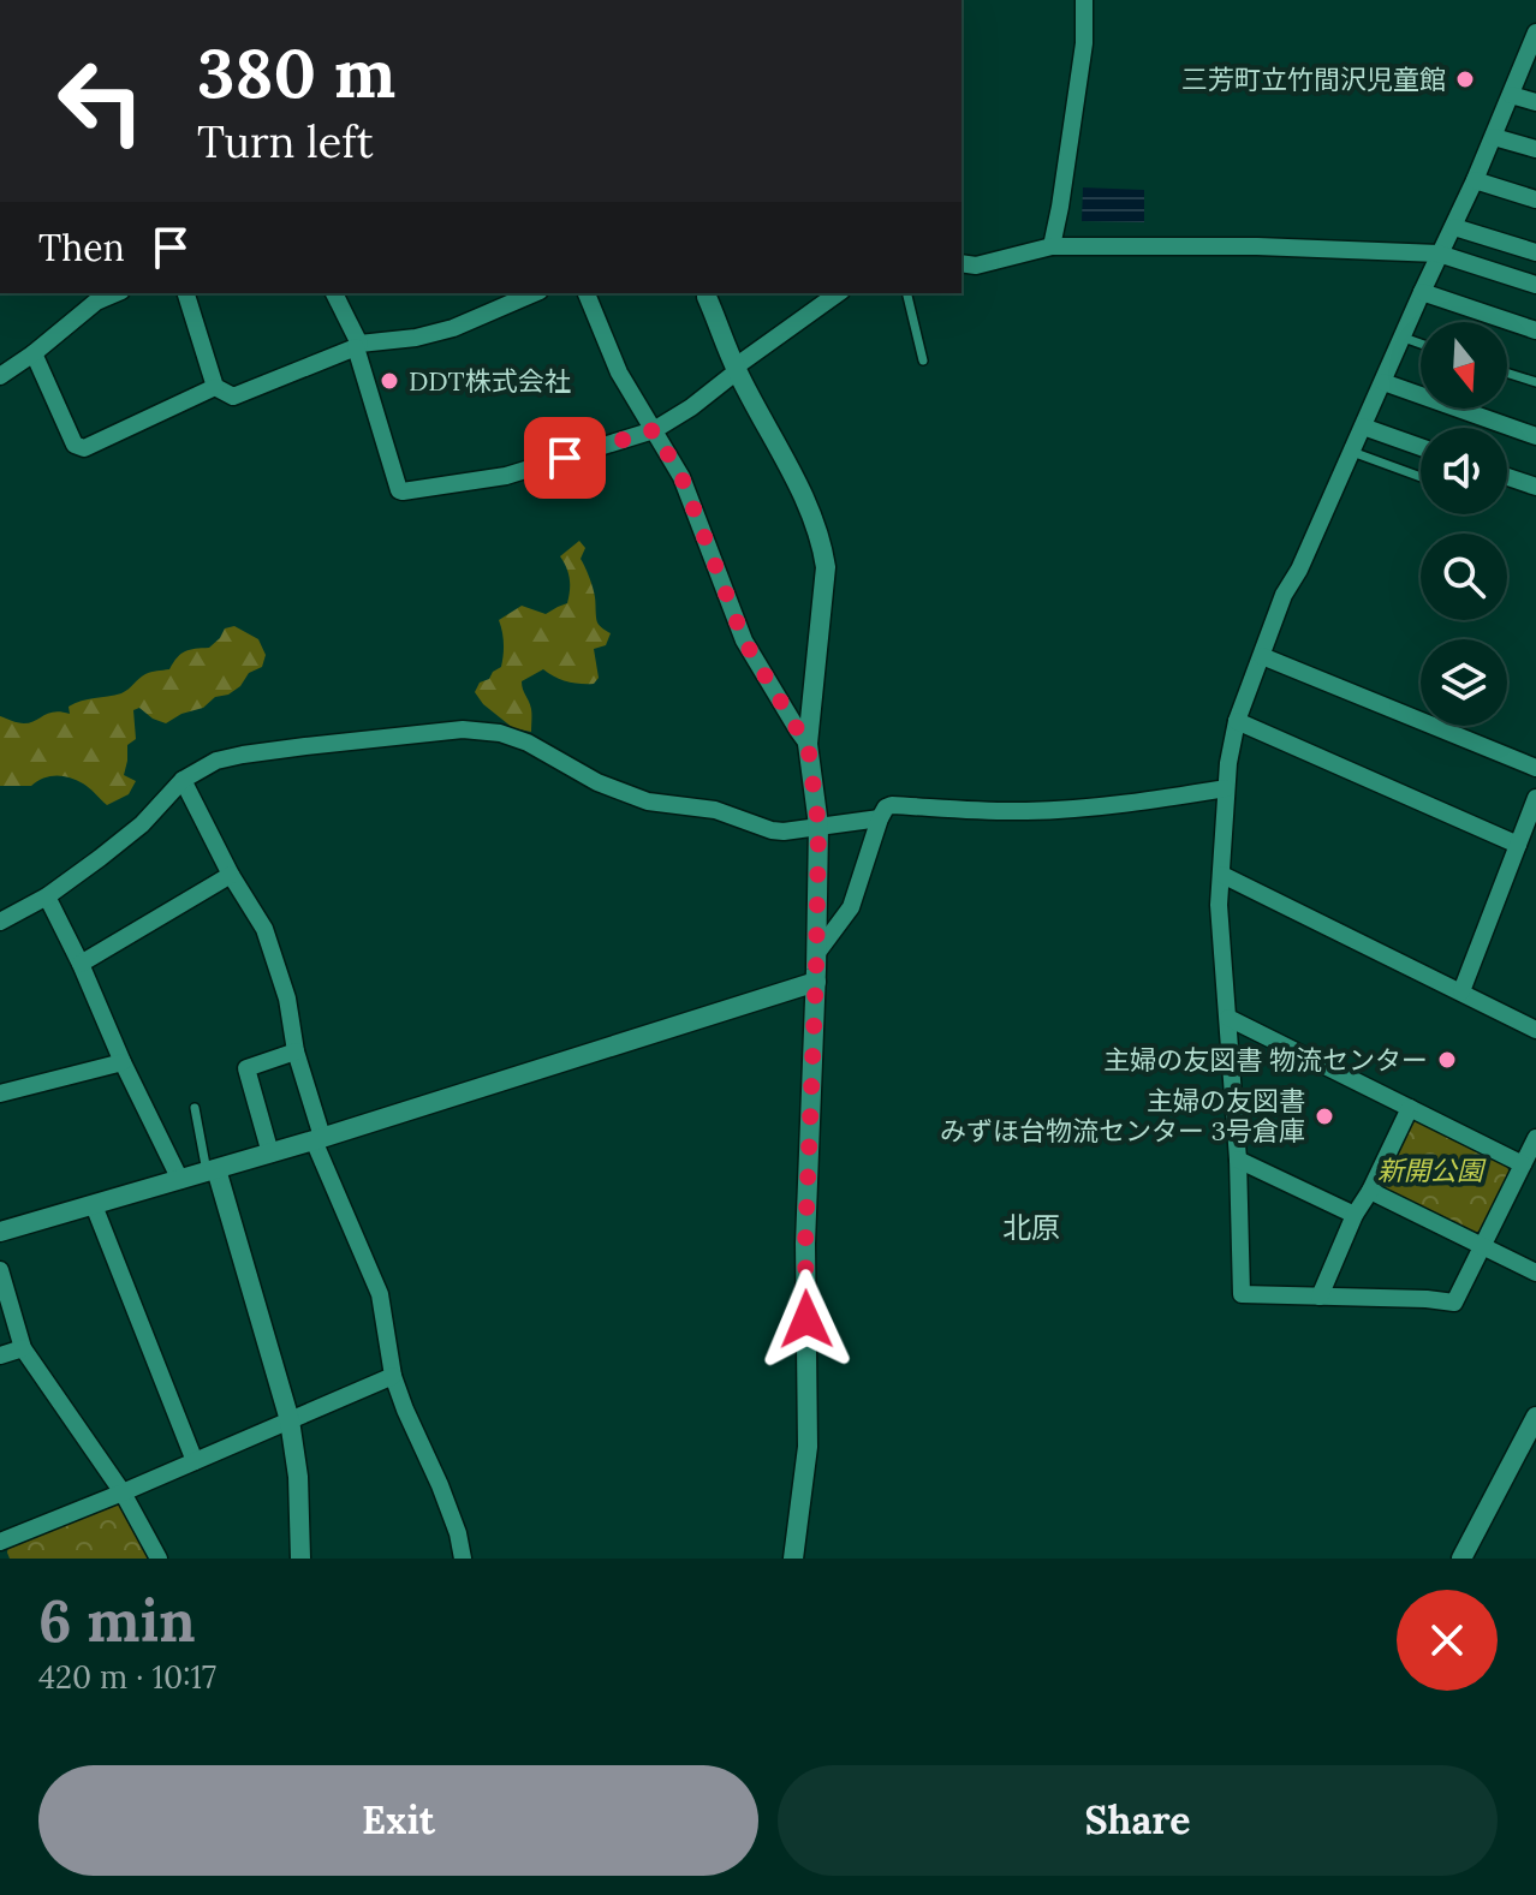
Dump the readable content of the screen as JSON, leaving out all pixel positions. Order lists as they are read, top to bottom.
{
  "districts": ["北原"],
  "parks": ["新開公園"],
  "places": [
    "三芳町立竹間沢児童館",
    "DDT株式会社",
    "主婦の友図書 物流センター",
    "主婦の友図書 みずほ台物流センター 3号倉庫"
  ],
  "north": "bottom",
  "page": {
    "turn": ["380 m", "Turn left"],
    "then": "Then",
    "heading": ["6 min", "420 m · 10:17"],
    "buttons": ["Exit", "Share"]
  }
}
